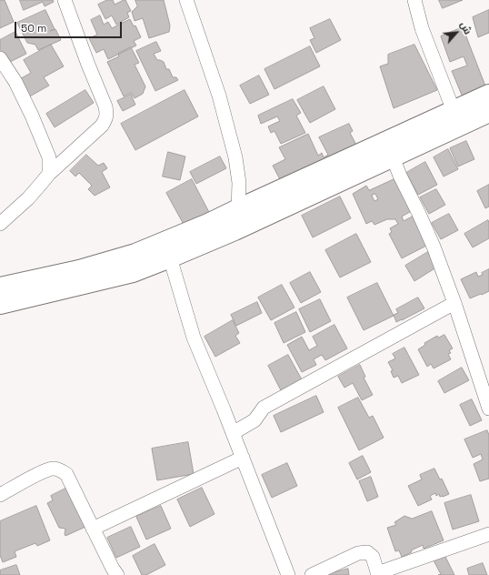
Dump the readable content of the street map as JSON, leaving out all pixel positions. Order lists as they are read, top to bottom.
{
  "scale_bar": "50 m",
  "north": "top right"
}
